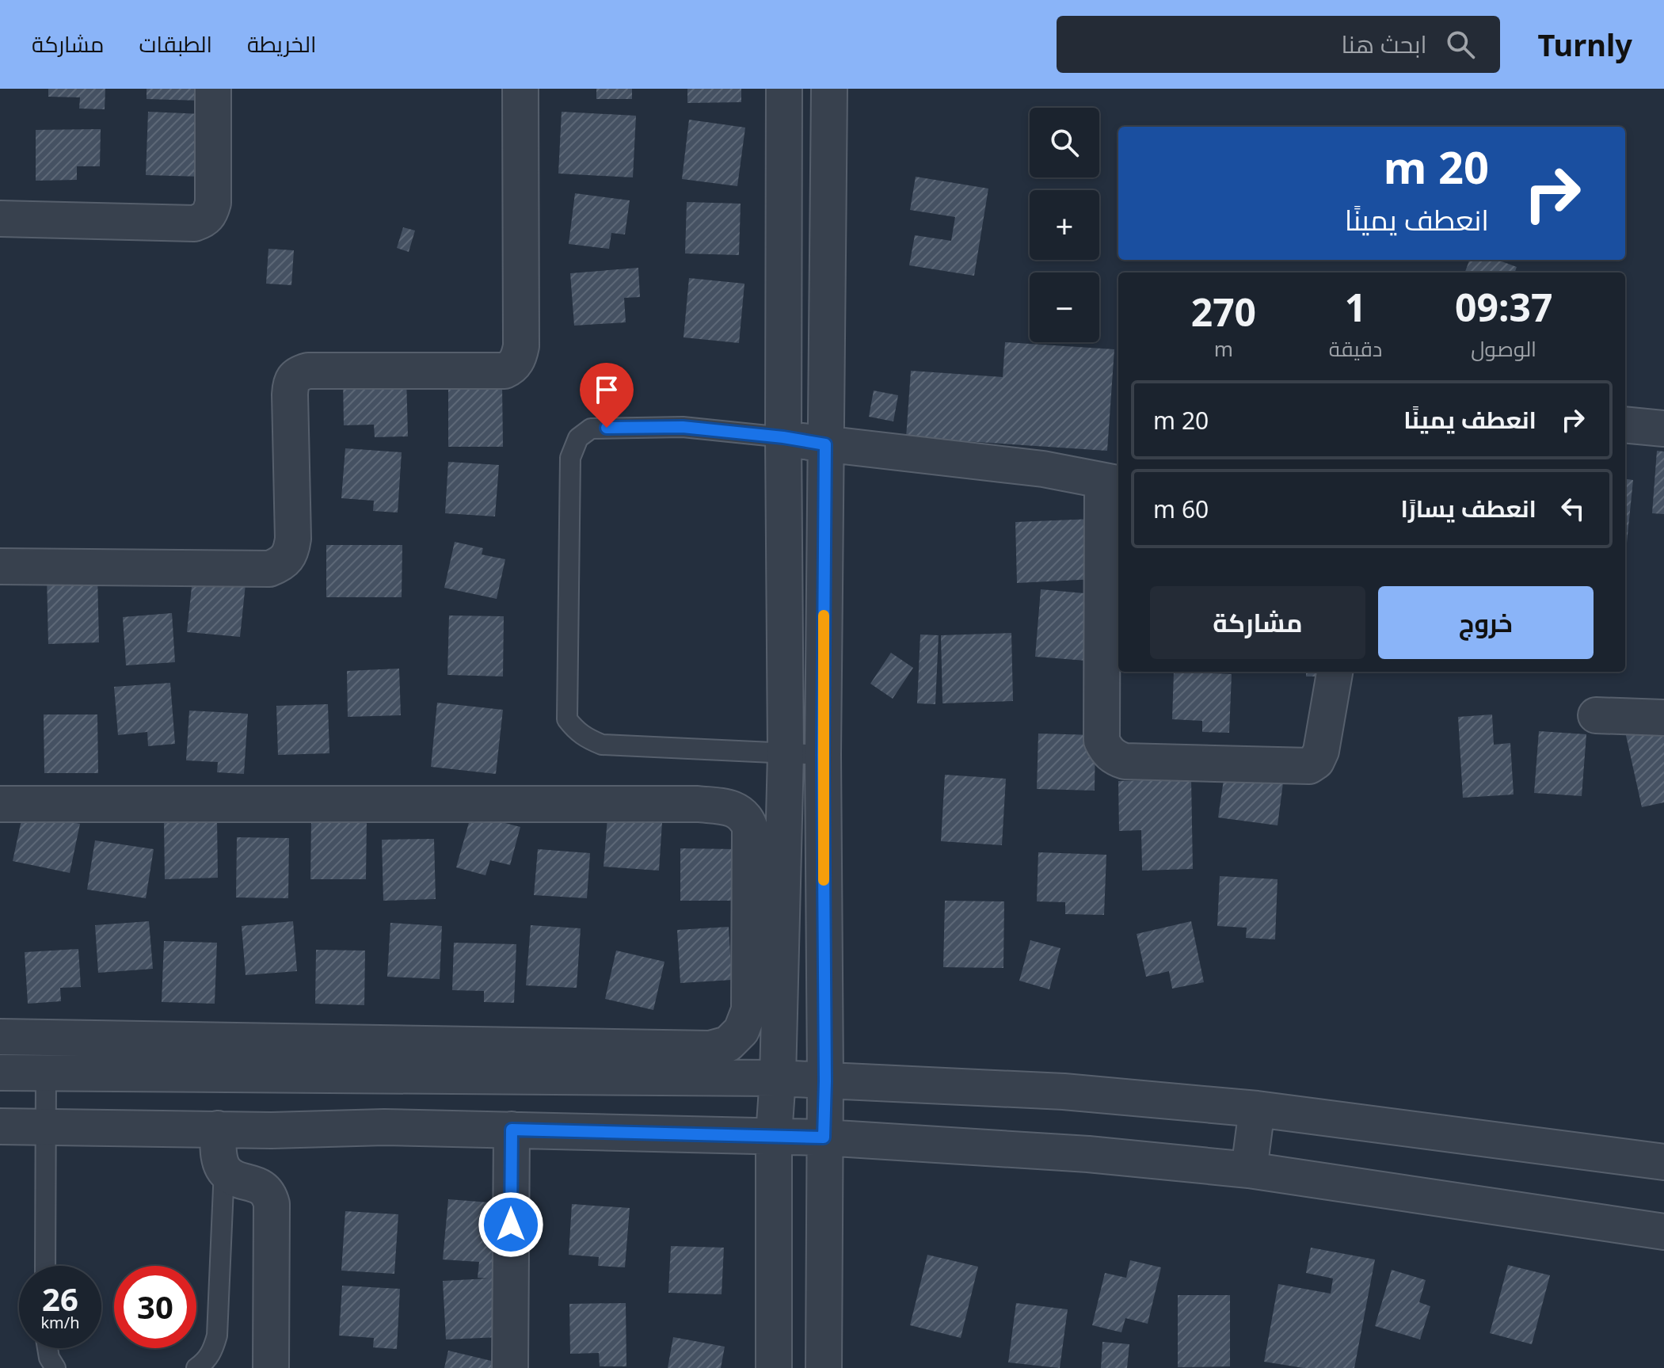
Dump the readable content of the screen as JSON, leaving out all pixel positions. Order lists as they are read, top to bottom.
{
  "page": {
    "header": "Turnly",
    "search": "ابحث هنا",
    "nav": ["الخريطة", "الطبقات", "مشاركة"],
    "map_buttons": ["+", "−"],
    "turn": ["20 m", "انعطف يمينًا"],
    "eta": [
      "09:37",
      "الوصول",
      "1",
      "دقيقة",
      "270",
      "m"
    ],
    "list": [
      {
        "name": "انعطف يمينًا",
        "value": "20 m"
      },
      {
        "name": "انعطف يسارًا",
        "value": "60 m"
      }
    ],
    "buttons": ["خروج", "مشاركة"],
    "speed": "26 km/h",
    "limit": "30"
  }
}
